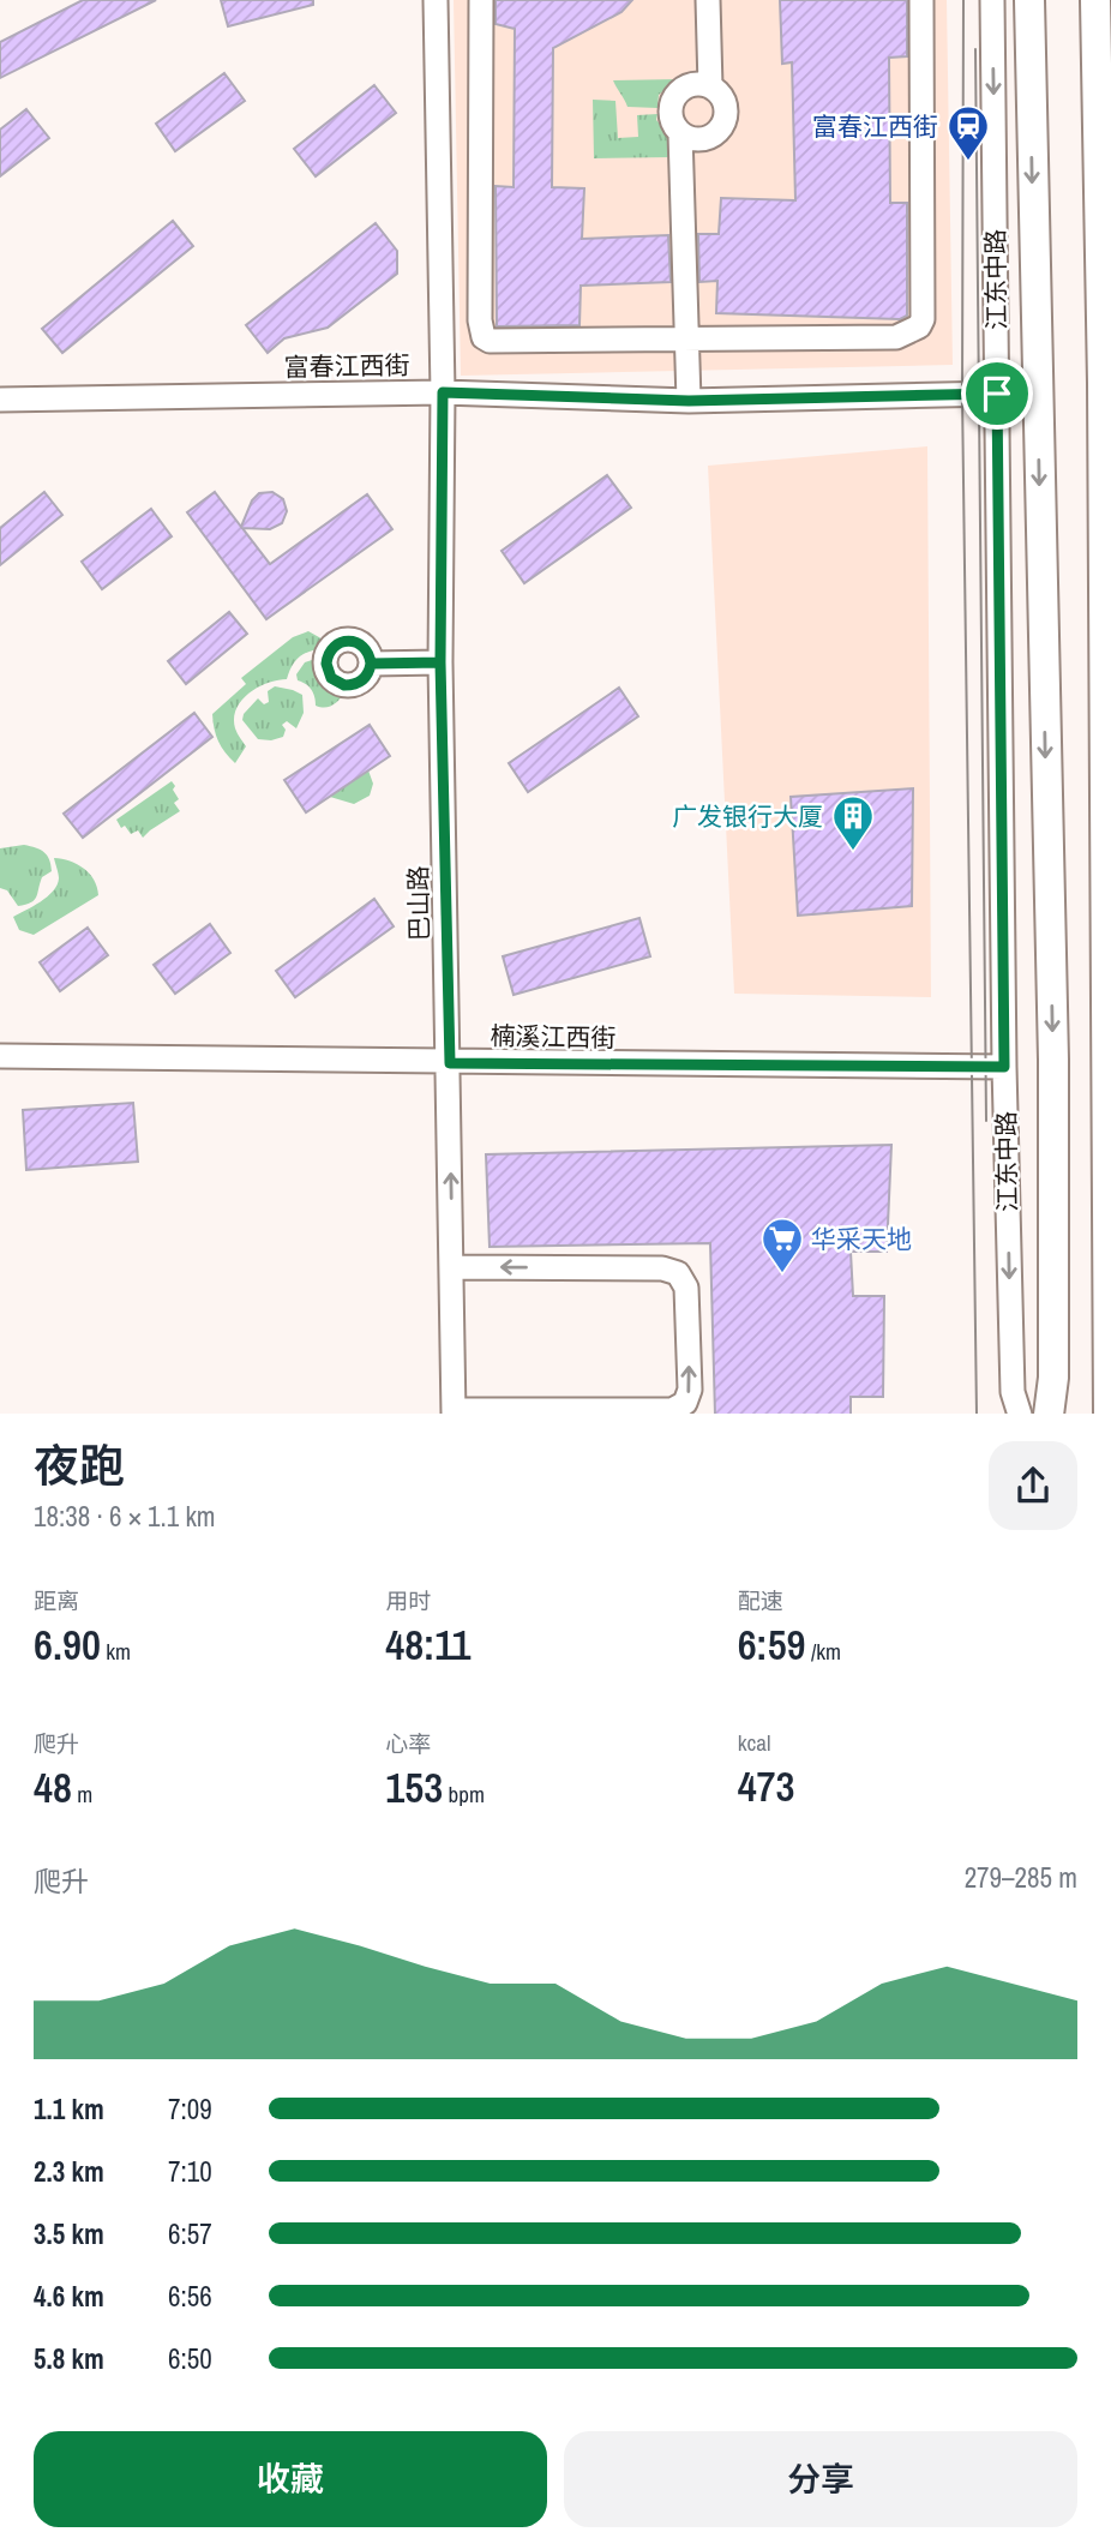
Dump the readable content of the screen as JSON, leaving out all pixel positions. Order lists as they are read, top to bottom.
{
  "streets": {
    "main road": ["江东中路"],
    "street": ["富春江西街", "巴山路", "楠溪江西街"]
  },
  "crossings": [
    ["江东中路", "富春江西街"],
    ["江东中路", "楠溪江西街"],
    ["富春江西街", "巴山路"],
    ["巴山路", "楠溪江西街"]
  ],
  "places": {
    "station": ["富春江西街"],
    "building": ["广发银行大厦"],
    "supermarket": ["华采天地"]
  },
  "page": {
    "heading": ["夜跑", "18:38 · 6 × 1.1 km"],
    "stats": [
      ["距离", "6.90 km"],
      ["用时", "48:11"],
      ["配速", "6:59 /km"],
      ["爬升", "48 m"],
      ["心率", "153 bpm"],
      ["kcal", "473"]
    ],
    "chart": ["爬升", "279–285 m"],
    "list": [
      {
        "name": "1.1 km",
        "note": "7:09"
      },
      {
        "name": "2.3 km",
        "note": "7:10"
      },
      {
        "name": "3.5 km",
        "note": "6:57"
      },
      {
        "name": "4.6 km",
        "note": "6:56"
      },
      {
        "name": "5.8 km",
        "note": "6:50"
      }
    ],
    "buttons": ["收藏", "分享"]
  }
}
